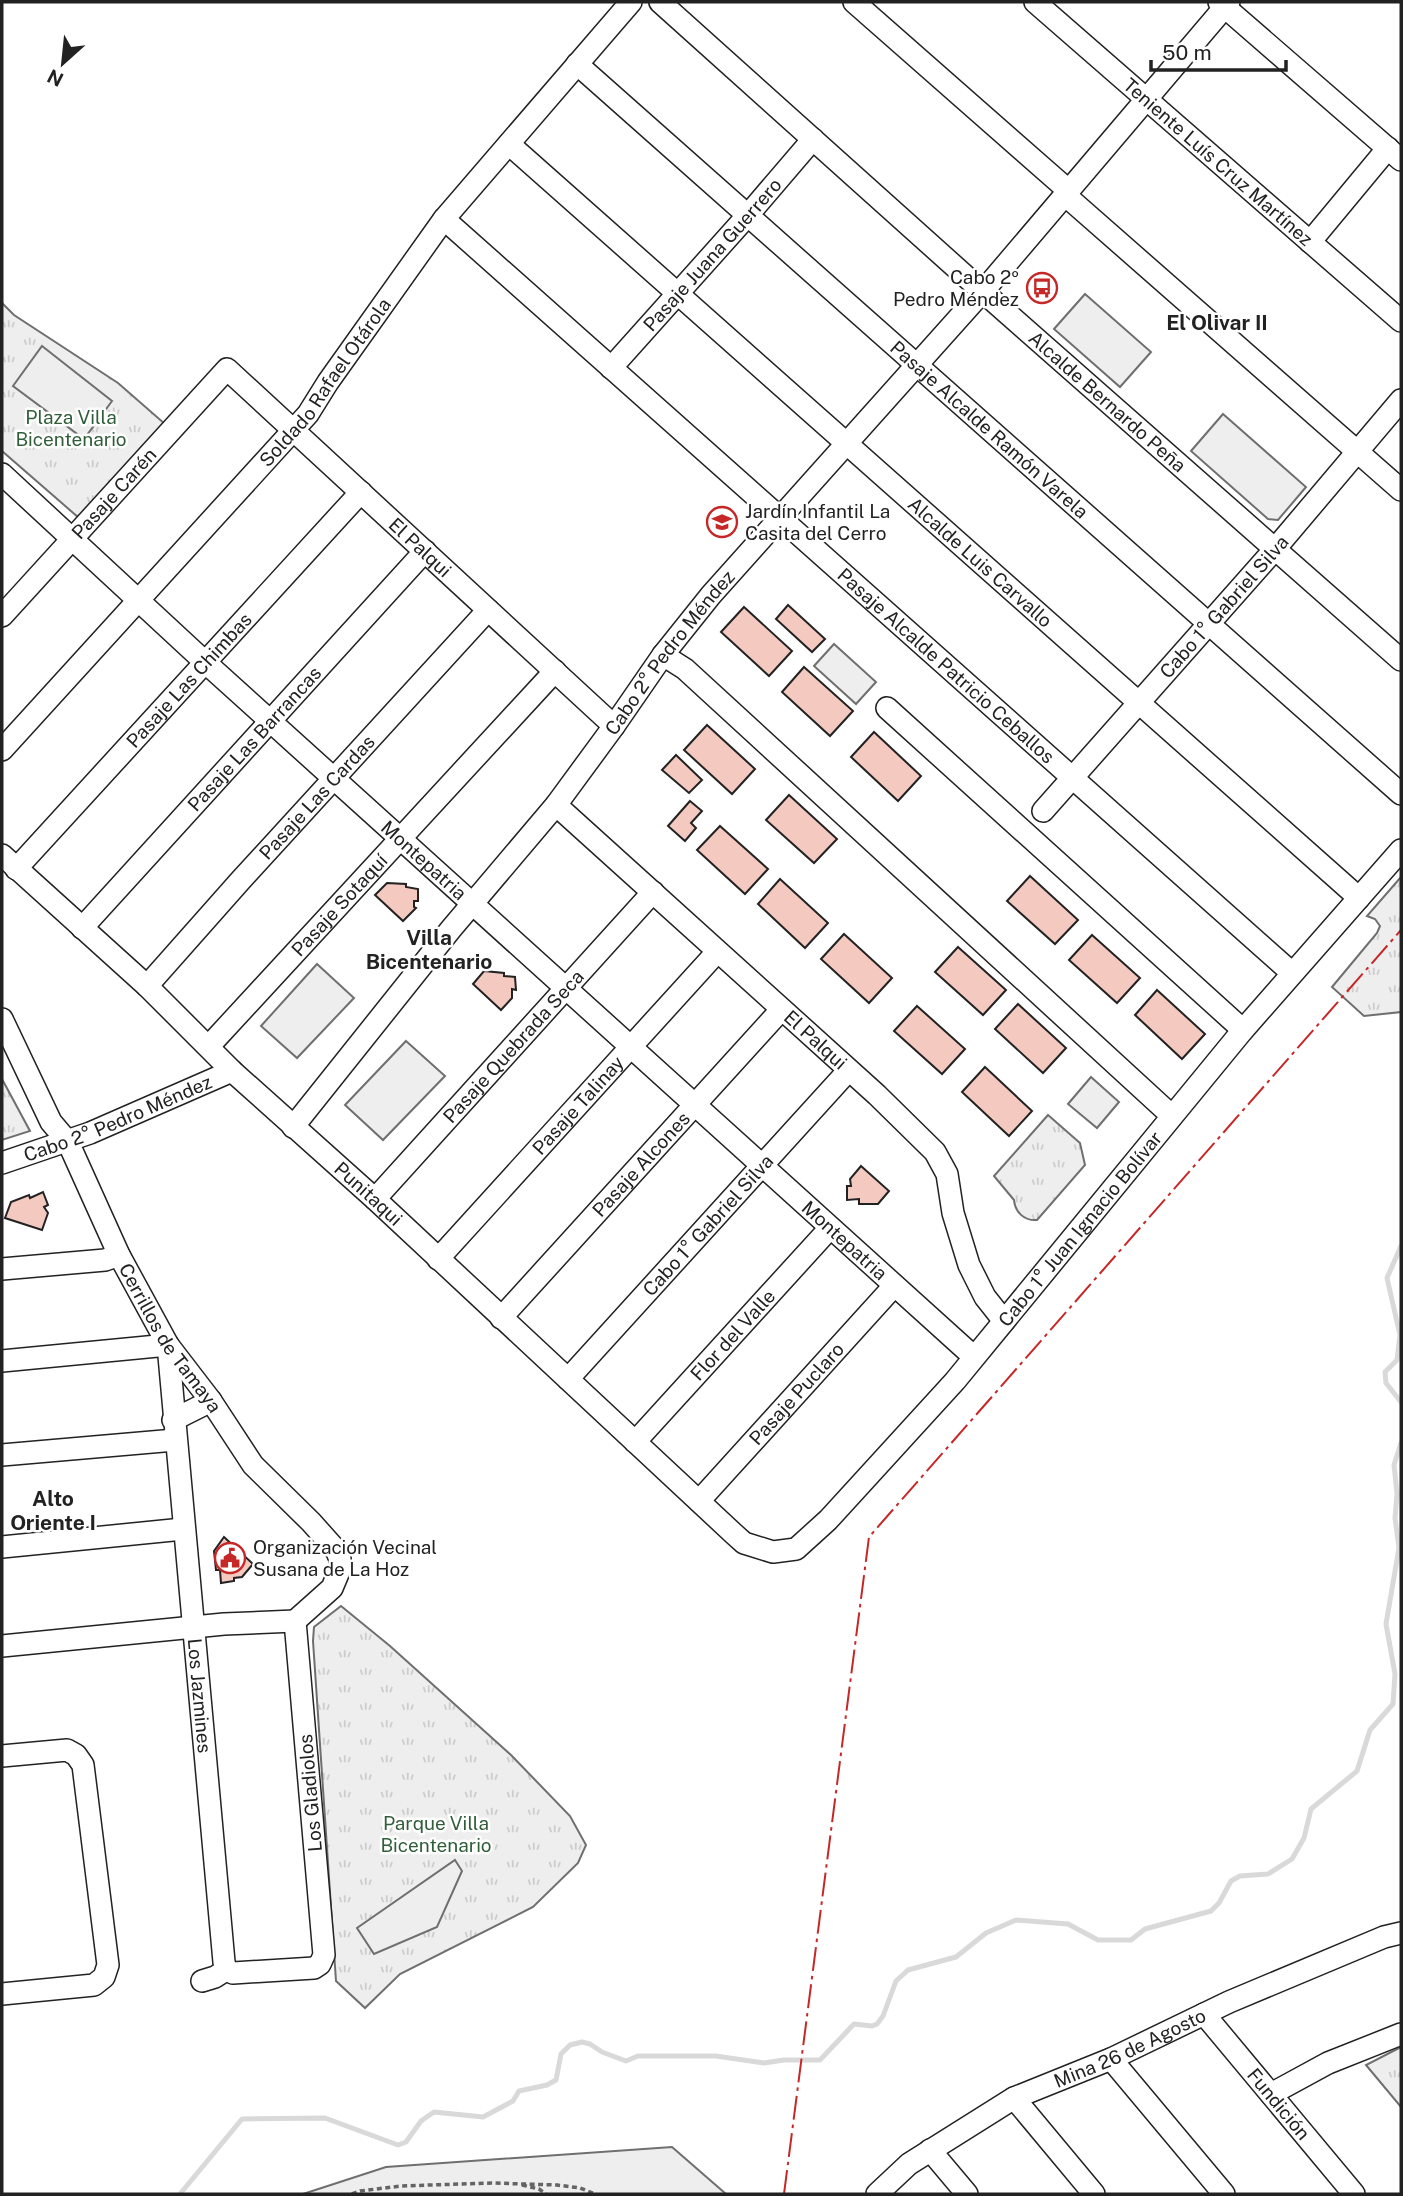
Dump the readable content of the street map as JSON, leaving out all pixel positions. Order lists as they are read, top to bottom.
{
  "streets": {
    "street": [
      "Teniente Luís Cruz Martínez",
      "Pasaje Juana Guerrero",
      "Soldado Rafael Otárola",
      "Alcalde Bernardo Peña",
      "Pasaje Alcalde Ramón Varela",
      "Pasaje Carén",
      "El Palqui",
      "Alcalde Luis Carvallo",
      "Cabo 1° Gabriel Silva",
      "Cabo 2° Pedro Méndez",
      "Pasaje Alcalde Patricio Ceballos",
      "Pasaje Las Chimbas",
      "Pasaje Las Barrancas",
      "Pasaje Las Cardas",
      "Montepatria",
      "Pasaje Sotaquí",
      "Pasaje Quebrada Seca",
      "Pasaje Talinay",
      "Pasaje Alcones",
      "Punitaqui",
      "Cabo 1° Juan Ignacio Bolívar",
      "Flor del Valle",
      "Cerrillos de Tamaya",
      "Pasaje Puclaro",
      "Los Jazmines",
      "Los Gladiolos",
      "Mina 26 de Agosto",
      "Fundición"
    ]
  },
  "crossings": [
    ["Teniente Luís Cruz Martínez", "Cabo 2° Pedro Méndez"],
    ["Pasaje Juana Guerrero", "Alcalde Bernardo Peña"],
    ["Pasaje Juana Guerrero", "Pasaje Alcalde Ramón Varela"],
    ["Pasaje Juana Guerrero", "Alcalde Luis Carvallo"],
    ["Pasaje Juana Guerrero", "Pasaje Alcalde Patricio Ceballos"],
    ["Soldado Rafael Otárola", "Pasaje Alcalde Ramón Varela"],
    ["Soldado Rafael Otárola", "El Palqui"],
    ["Soldado Rafael Otárola", "Alcalde Luis Carvallo"],
    ["Soldado Rafael Otárola", "Pasaje Alcalde Patricio Ceballos"],
    ["Soldado Rafael Otárola", "Montepatria"],
    ["Alcalde Bernardo Peña", "Cabo 1° Gabriel Silva"],
    ["Alcalde Bernardo Peña", "Cabo 2° Pedro Méndez"],
    ["Pasaje Alcalde Ramón Varela", "Cabo 1° Gabriel Silva"],
    ["Pasaje Alcalde Ramón Varela", "Cabo 2° Pedro Méndez"],
    ["Pasaje Carén", "El Palqui"],
    ["Pasaje Carén", "Montepatria"],
    ["El Palqui", "Cabo 1° Gabriel Silva"],
    ["El Palqui", "Cabo 2° Pedro Méndez"],
    ["El Palqui", "Pasaje Las Chimbas"],
    ["El Palqui", "Pasaje Las Barrancas"],
    ["El Palqui", "Pasaje Las Cardas"],
    ["El Palqui", "Pasaje Sotaquí"],
    ["El Palqui", "Pasaje Quebrada Seca"],
    ["El Palqui", "Pasaje Talinay"],
    ["El Palqui", "Pasaje Alcones"],
    ["El Palqui", "Cabo 1° Juan Ignacio Bolívar"],
    ["Alcalde Luis Carvallo", "Cabo 1° Gabriel Silva"],
    ["Alcalde Luis Carvallo", "Cabo 2° Pedro Méndez"],
    ["Alcalde Luis Carvallo", "Cabo 1° Juan Ignacio Bolívar"],
    ["Cabo 1° Gabriel Silva", "Pasaje Alcalde Patricio Ceballos"],
    ["Cabo 1° Gabriel Silva", "Montepatria"],
    ["Cabo 1° Gabriel Silva", "Punitaqui"],
    ["Cabo 2° Pedro Méndez", "Pasaje Alcalde Patricio Ceballos"],
    ["Cabo 2° Pedro Méndez", "Montepatria"],
    ["Cabo 2° Pedro Méndez", "Punitaqui"],
    ["Cabo 2° Pedro Méndez", "Cerrillos de Tamaya"],
    ["Pasaje Alcalde Patricio Ceballos", "Cabo 1° Juan Ignacio Bolívar"],
    ["Pasaje Las Chimbas", "Montepatria"],
    ["Pasaje Las Chimbas", "Punitaqui"],
    ["Pasaje Las Barrancas", "Montepatria"],
    ["Pasaje Las Barrancas", "Punitaqui"],
    ["Pasaje Las Cardas", "Montepatria"],
    ["Pasaje Las Cardas", "Punitaqui"],
    ["Montepatria", "Pasaje Sotaquí"],
    ["Montepatria", "Pasaje Quebrada Seca"],
    ["Montepatria", "Pasaje Talinay"],
    ["Montepatria", "Pasaje Alcones"],
    ["Montepatria", "Cabo 1° Juan Ignacio Bolívar"],
    ["Montepatria", "Flor del Valle"],
    ["Montepatria", "Pasaje Puclaro"],
    ["Pasaje Sotaquí", "Punitaqui"],
    ["Pasaje Quebrada Seca", "Punitaqui"],
    ["Pasaje Talinay", "Punitaqui"],
    ["Pasaje Alcones", "Punitaqui"],
    ["Punitaqui", "Cabo 1° Juan Ignacio Bolívar"],
    ["Punitaqui", "Flor del Valle"],
    ["Punitaqui", "Pasaje Puclaro"],
    ["Cerrillos de Tamaya", "Los Jazmines"],
    ["Cerrillos de Tamaya", "Los Gladiolos"],
    ["Los Jazmines", "Los Gladiolos"],
    ["Mina 26 de Agosto", "Fundición"]
  ],
  "districts": ["El Olivar II", "Villa Bicentenario", "Alto Oriente I"],
  "parks": ["Plaza Villa Bicentenario", "Parque Villa Bicentenario"],
  "places": {
    "bus stop": ["Cabo 2º Pedro Méndez"],
    "school or university": ["Jardín Infantil La Casita del Cerro"],
    "public building": ["Organización Vecinal Susana de La Hoz"]
  },
  "scale_bar": "50 m",
  "north": "bottom left"
}
